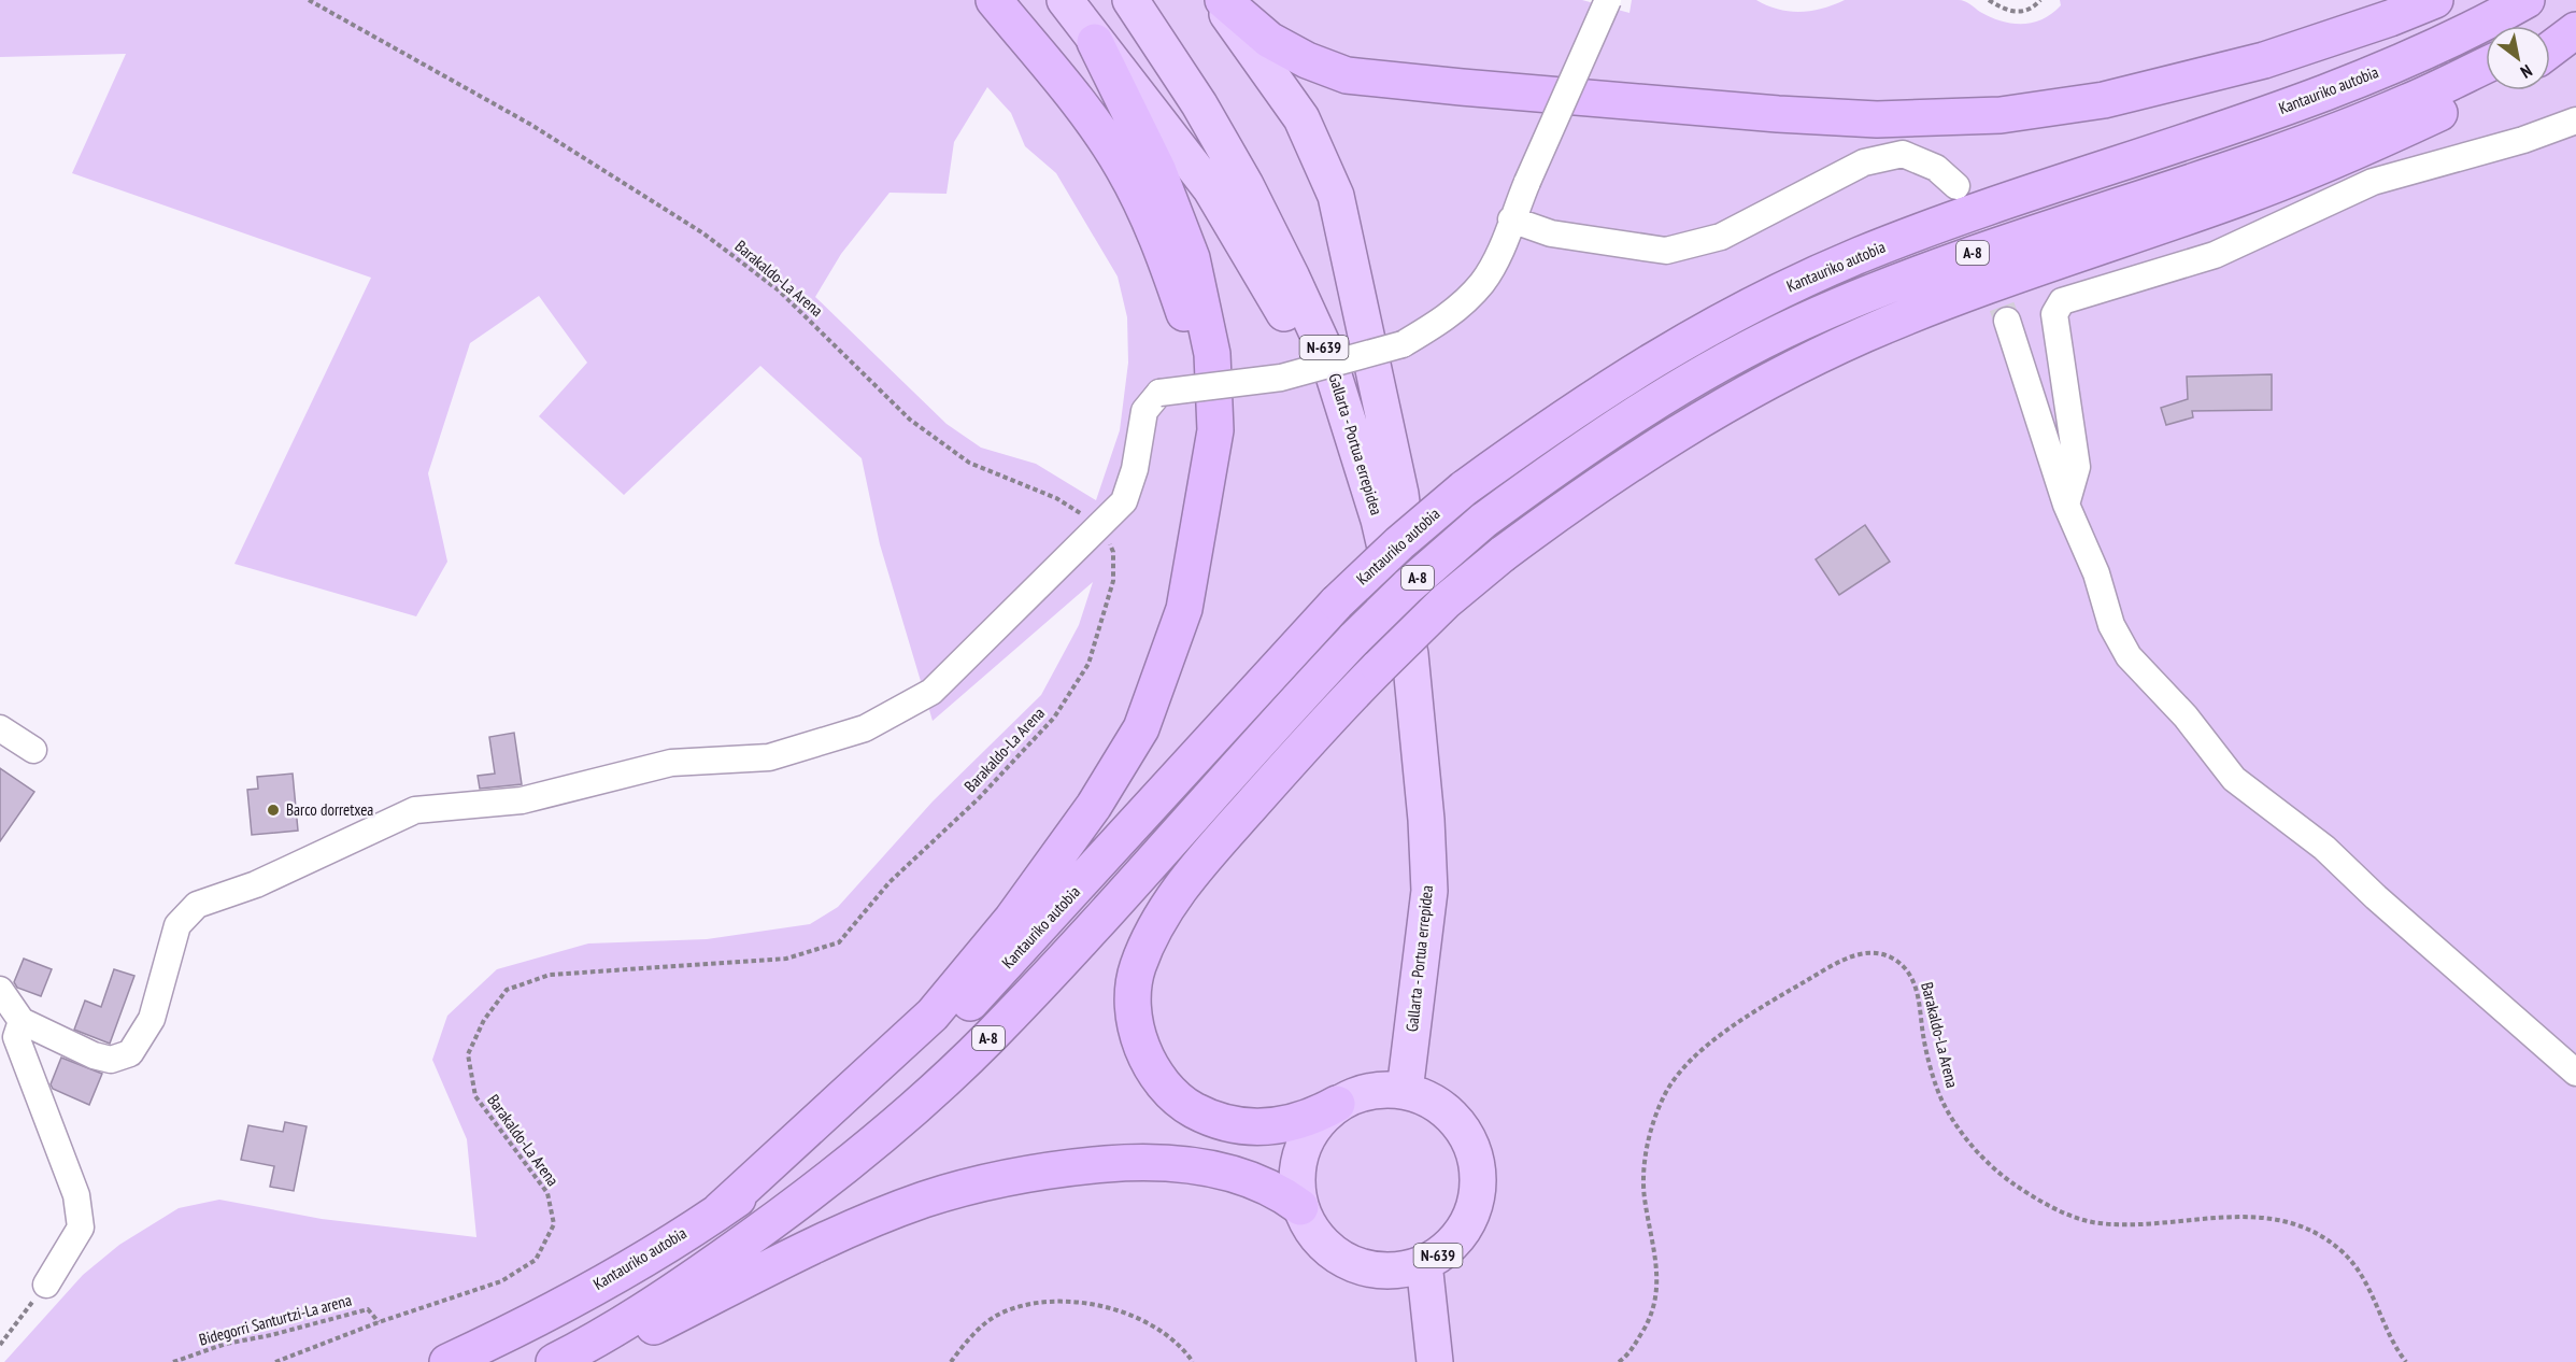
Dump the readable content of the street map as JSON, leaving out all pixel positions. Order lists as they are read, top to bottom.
{
  "streets": {
    "highway": [
      "Kantauriko autobia",
      "A-8",
      "N-639",
      "Gallarta - Portua errepidea"
    ],
    "path": ["Barakaldo-La Arena", "Bidegorri Santurtzi-La arena"]
  },
  "crossings": [
    ["Barakaldo-La Arena", "Bidegorri Santurtzi-La arena"],
    ["N-639", "Gallarta - Portua errepidea"]
  ],
  "places": ["Barco dorretxea"],
  "north": "bottom right"
}
